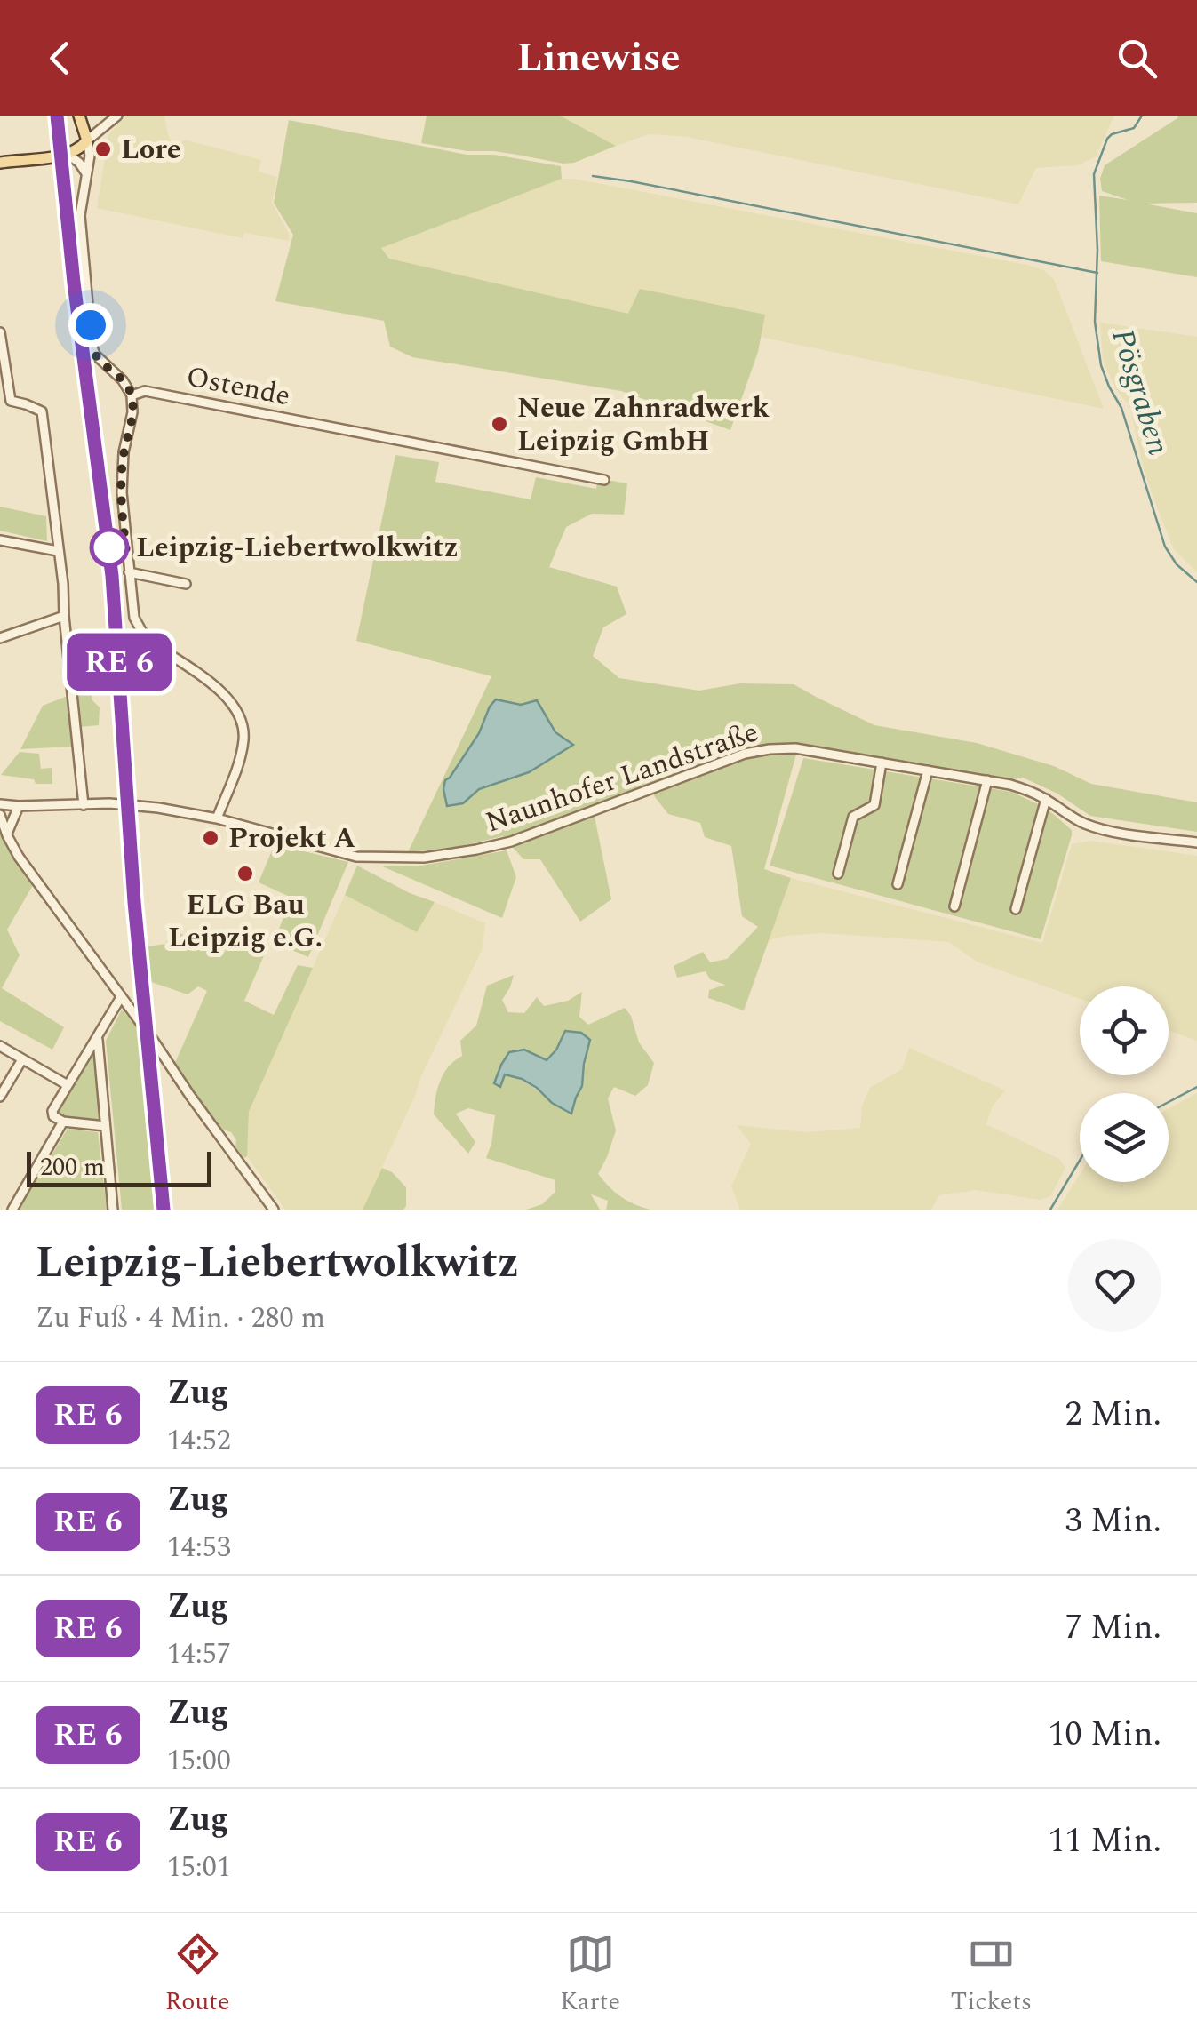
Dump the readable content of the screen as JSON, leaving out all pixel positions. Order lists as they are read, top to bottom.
{
  "streets": {
    "street": ["Ostende", "Naunhofer Landstraße"]
  },
  "water": ["Pösgraben"],
  "places": [
    "Lore",
    "Neue Zahnradwerk Leipzig GmbH",
    "Leipzig-Liebertwolkwitz",
    "Projekt A",
    "ELG Bau Leipzig e.G."
  ],
  "scale_bar": "200 m",
  "page": {
    "header": "Linewise",
    "on_map": "RE 6",
    "scale": "200 m",
    "heading": ["Leipzig-Liebertwolkwitz", "Zu Fuß · 4 Min. · 280 m"],
    "list": [
      {
        "mark": "RE 6",
        "name": "Zug",
        "note": "14:52",
        "value": "2 Min."
      },
      {
        "mark": "RE 6",
        "name": "Zug",
        "note": "14:53",
        "value": "3 Min."
      },
      {
        "mark": "RE 6",
        "name": "Zug",
        "note": "14:57",
        "value": "7 Min."
      },
      {
        "mark": "RE 6",
        "name": "Zug",
        "note": "15:00",
        "value": "10 Min."
      },
      {
        "mark": "RE 6",
        "name": "Zug",
        "note": "15:01",
        "value": "11 Min."
      }
    ],
    "tabs": ["Route", "Karte", "Tickets"]
  }
}
